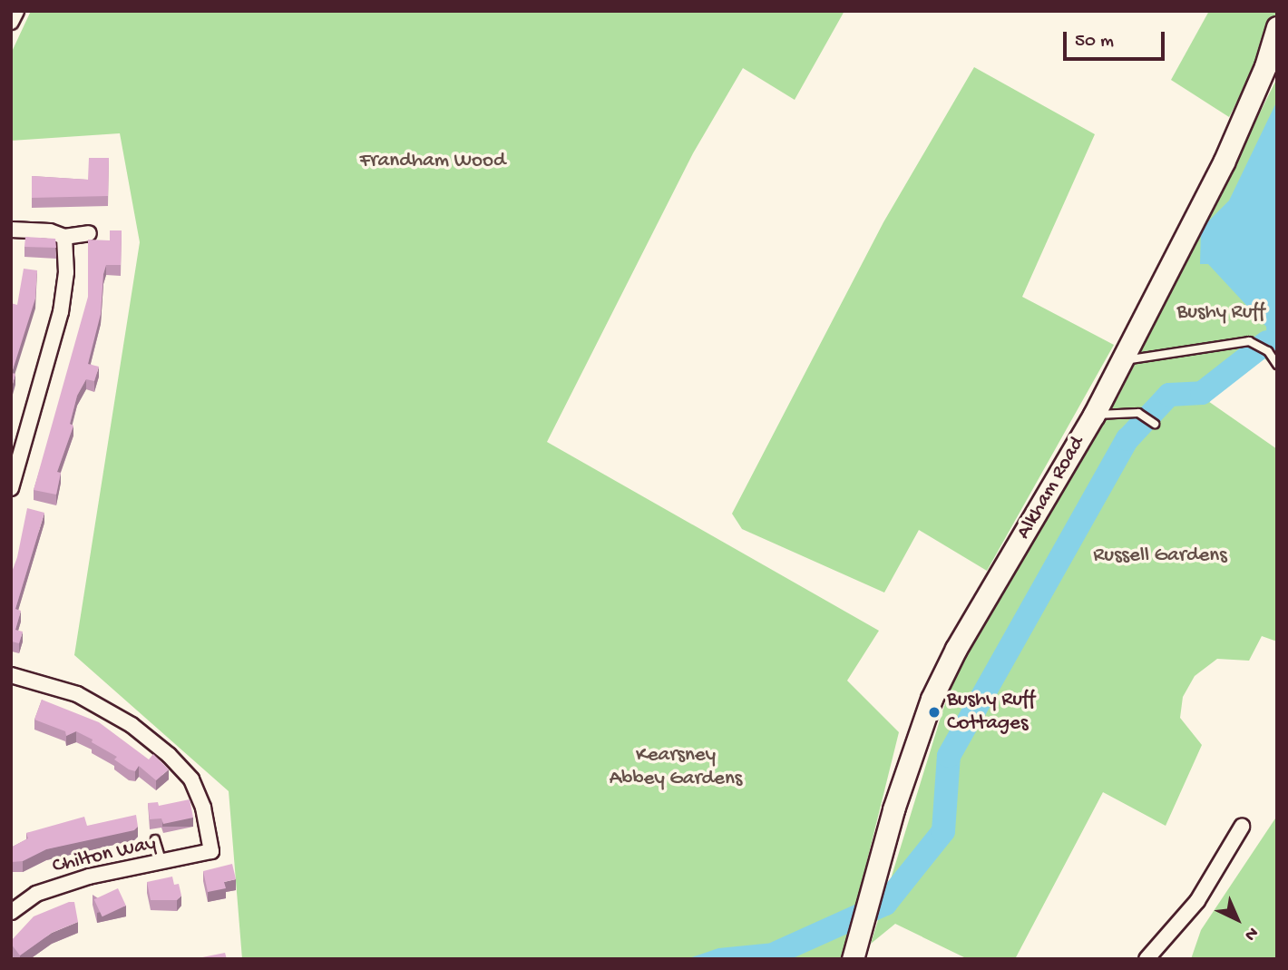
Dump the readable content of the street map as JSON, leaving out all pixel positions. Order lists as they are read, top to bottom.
{
  "streets": {
    "street": ["Alkham Road", "Chilton Way"]
  },
  "parks": [
    "Frandham Wood",
    "Bushy Ruff",
    "Russell Gardens",
    "Kearsney Abbey Gardens"
  ],
  "places": ["Bushy Ruff Cottages"],
  "scale_bar": "50 m",
  "north": "bottom right"
}
